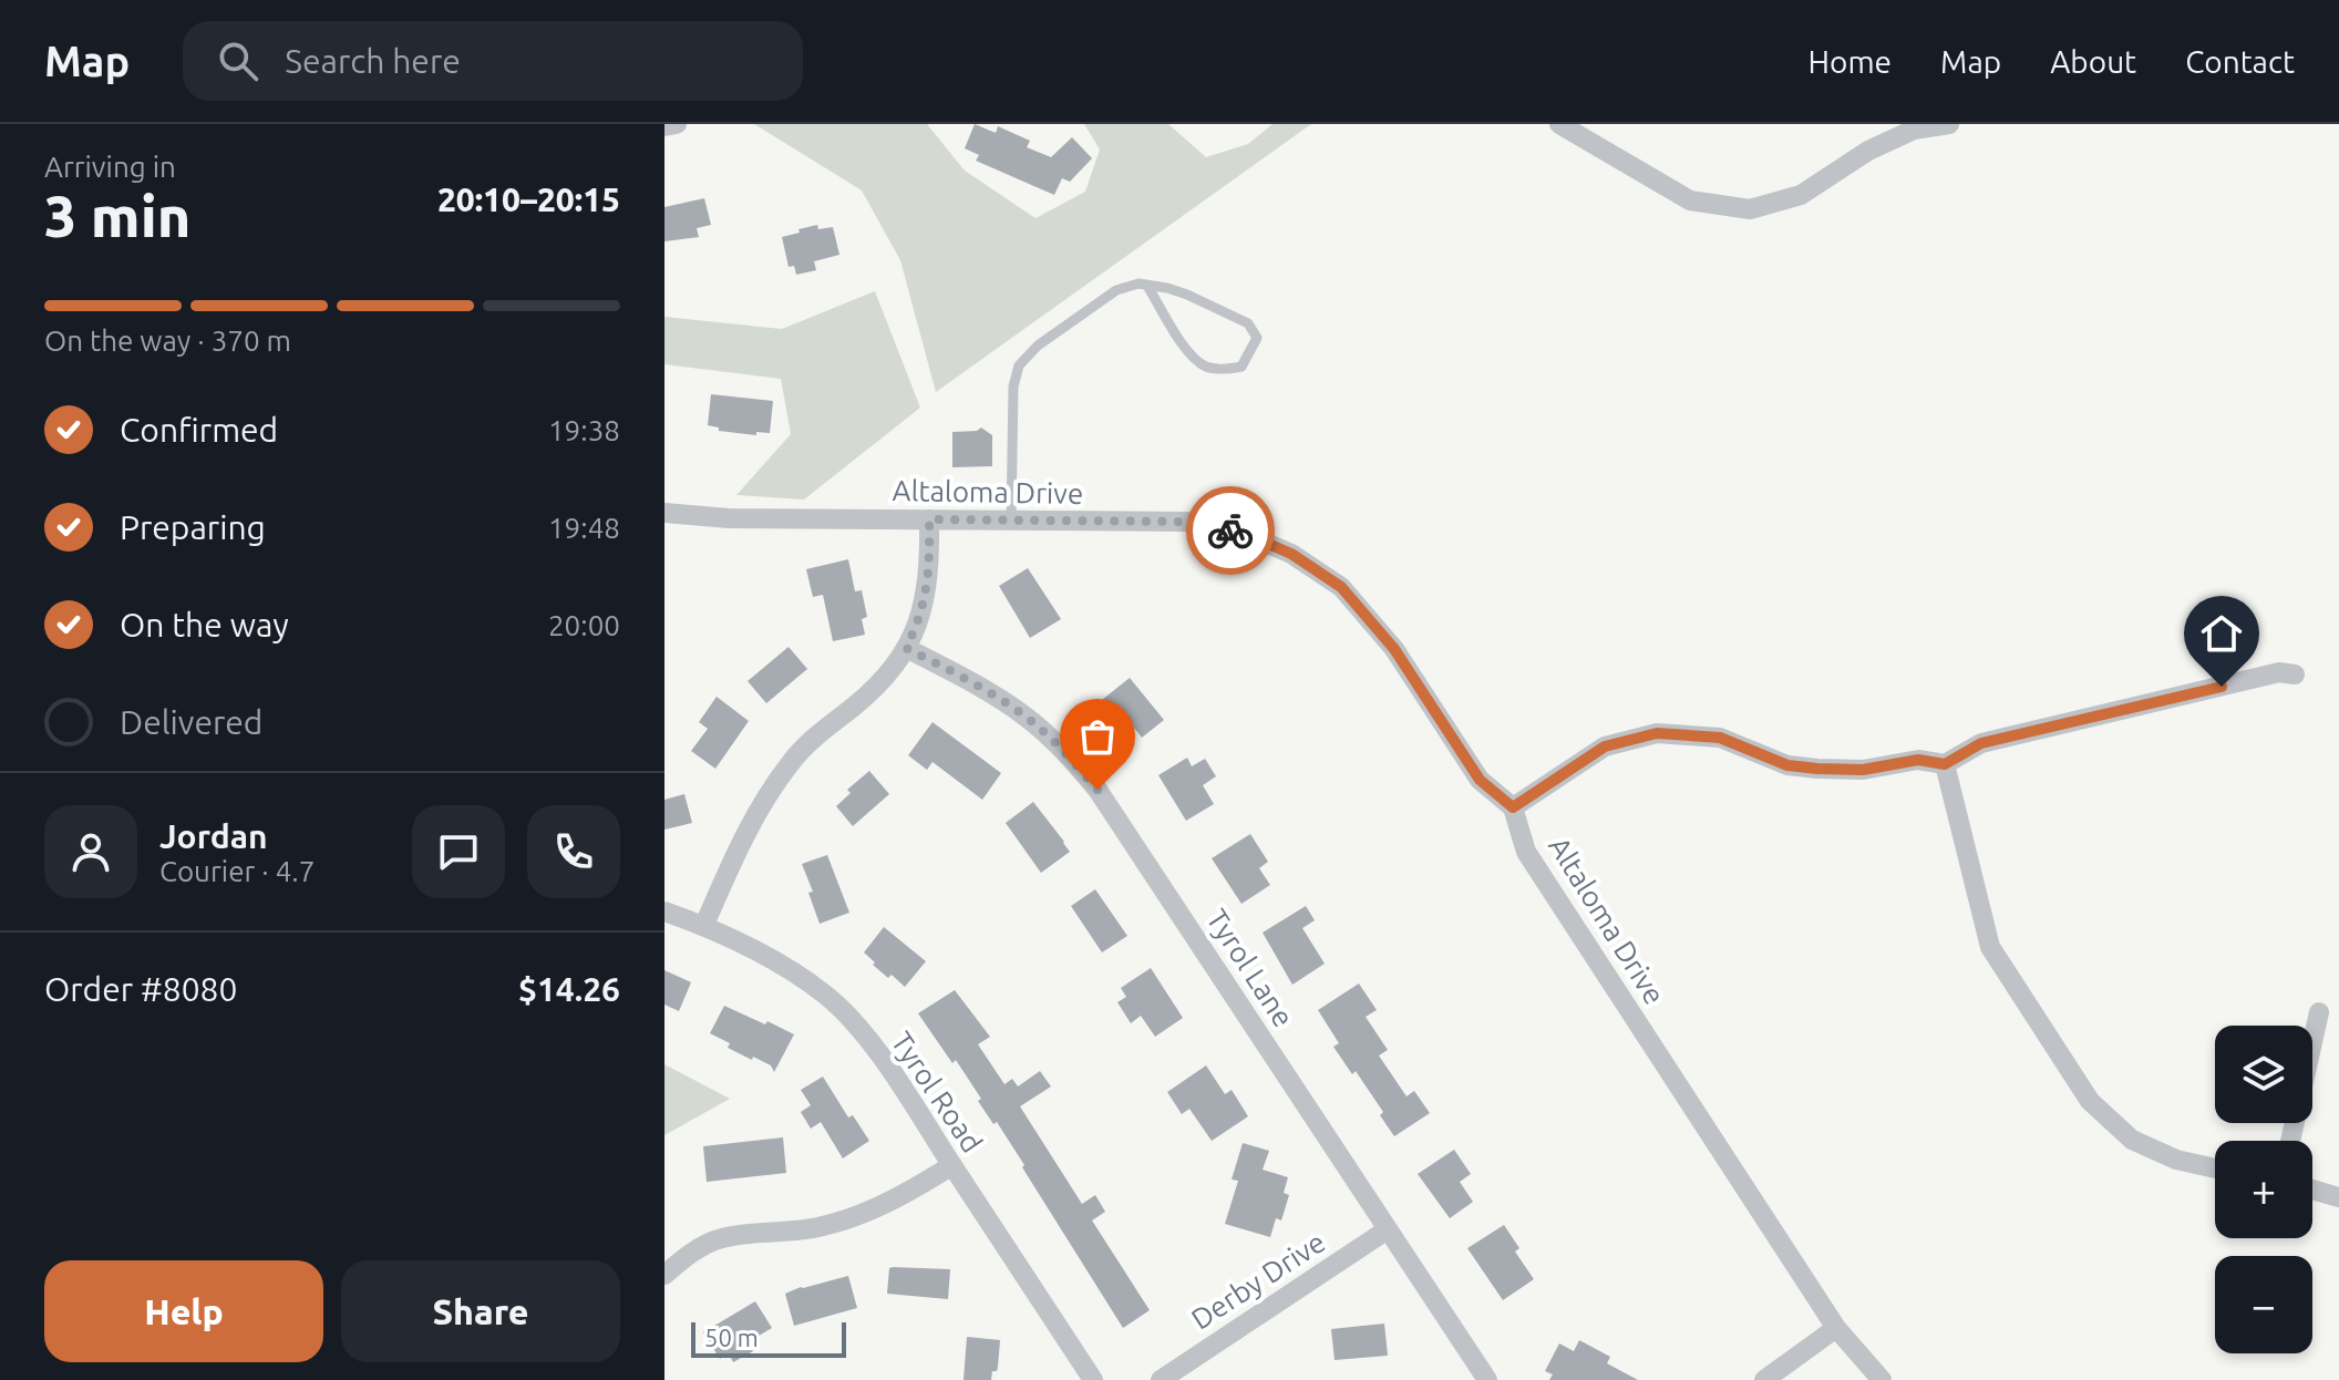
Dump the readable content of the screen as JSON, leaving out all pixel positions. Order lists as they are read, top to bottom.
{
  "streets": {
    "street": [
      "Altaloma Drive",
      "Tyrol Lane",
      "Tyrol Road",
      "Derby Drive"
    ]
  },
  "crossings": [
    ["Tyrol Lane", "Derby Drive"]
  ],
  "scale_bar": "50 m",
  "page": {
    "header": "Map",
    "search": "Search here",
    "nav": [
      "Home",
      "Map",
      "About",
      "Contact"
    ],
    "heading": ["3 min", "Arriving in", "20:10–20:15"],
    "panel": [
      "Jordan",
      "Courier · 4.7",
      "Order #8080",
      "$14.26"
    ],
    "bar": "On the way · 370 m",
    "list": [
      ["Confirmed", "19:38"],
      ["Preparing", "19:48"],
      ["On the way", "20:00"],
      "Delivered"
    ],
    "map_buttons": ["+", "−"],
    "buttons": ["Help", "Share"],
    "scale": "50 m"
  }
}
